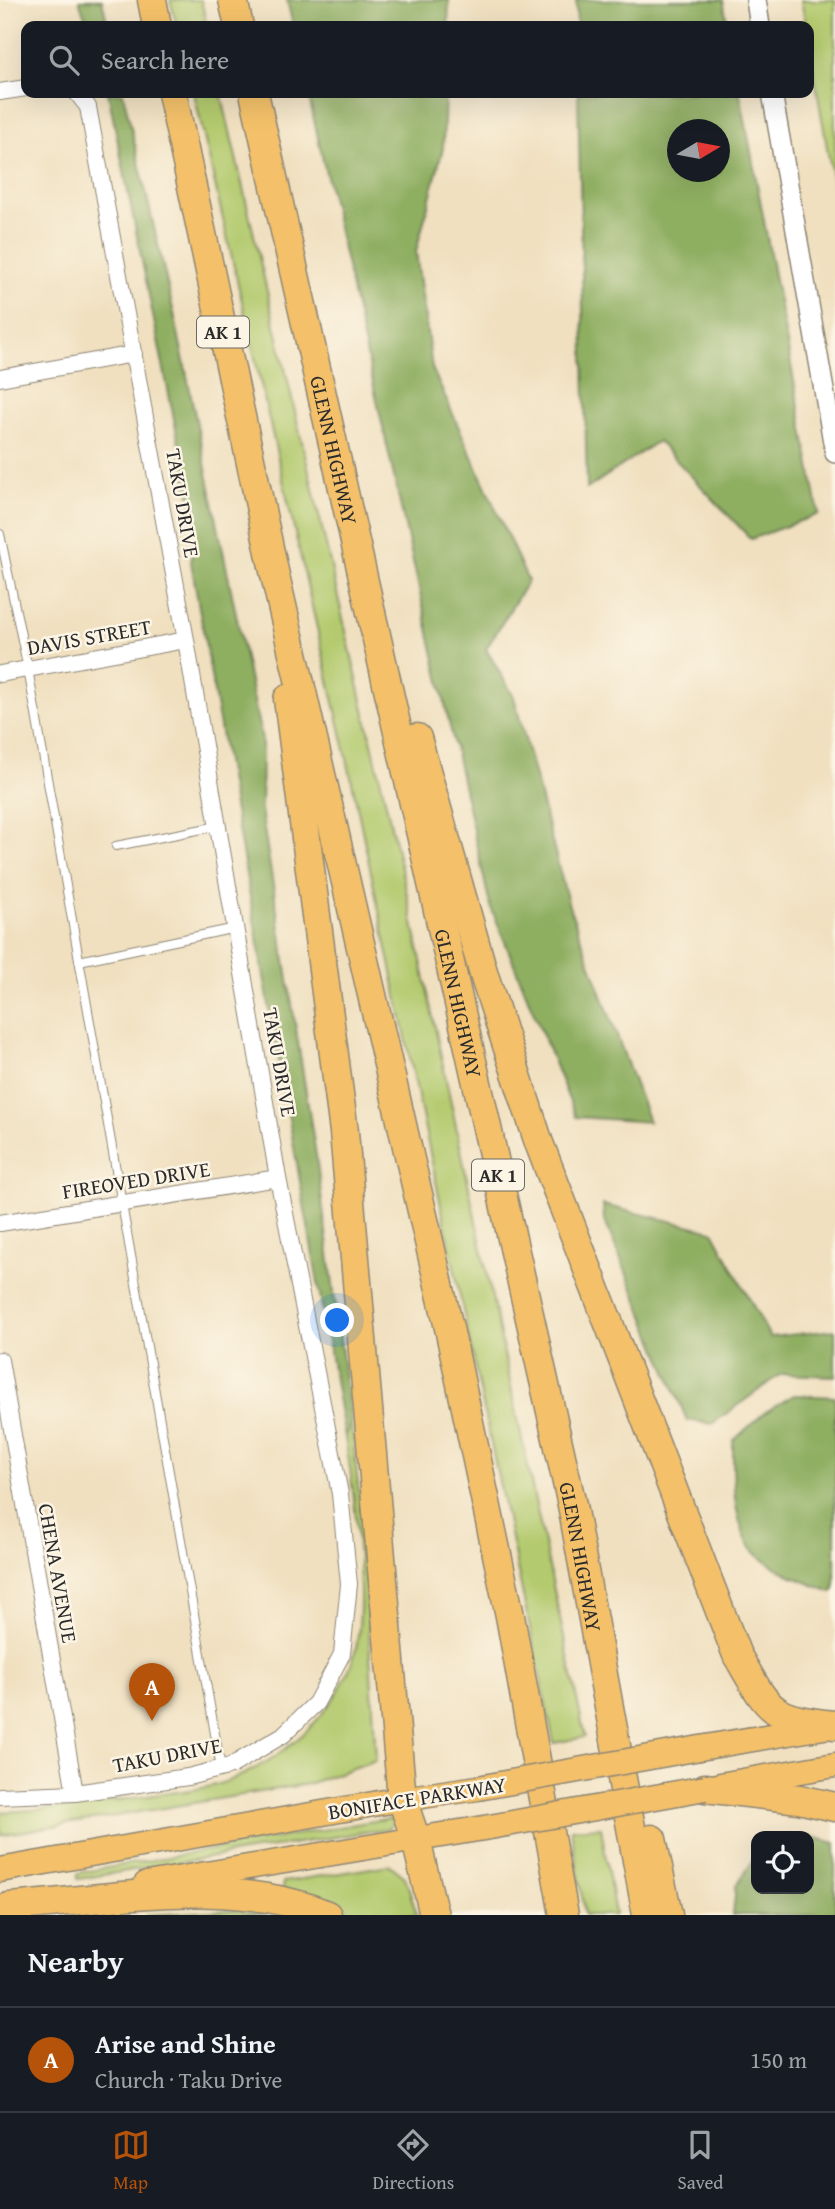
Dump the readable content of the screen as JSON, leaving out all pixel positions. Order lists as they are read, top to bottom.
{
  "streets": {
    "highway": ["AK 1", "GLENN HIGHWAY"],
    "main road": ["BONIFACE PARKWAY"],
    "street": [
      "TAKU DRIVE",
      "DAVIS STREET",
      "FIREOVED DRIVE",
      "CHENA AVENUE"
    ]
  },
  "crossings": [
    ["TAKU DRIVE", "DAVIS STREET"],
    ["TAKU DRIVE", "FIREOVED DRIVE"],
    ["TAKU DRIVE", "CHENA AVENUE"]
  ],
  "north": "right",
  "page": {
    "search": "Search here",
    "pins": "A",
    "heading": "Nearby",
    "list": [
      {
        "mark": "A",
        "name": "Arise and Shine",
        "note": "Church · Taku Drive",
        "value": "150 m"
      }
    ],
    "nav": ["Map", "Directions", "Saved"]
  }
}
